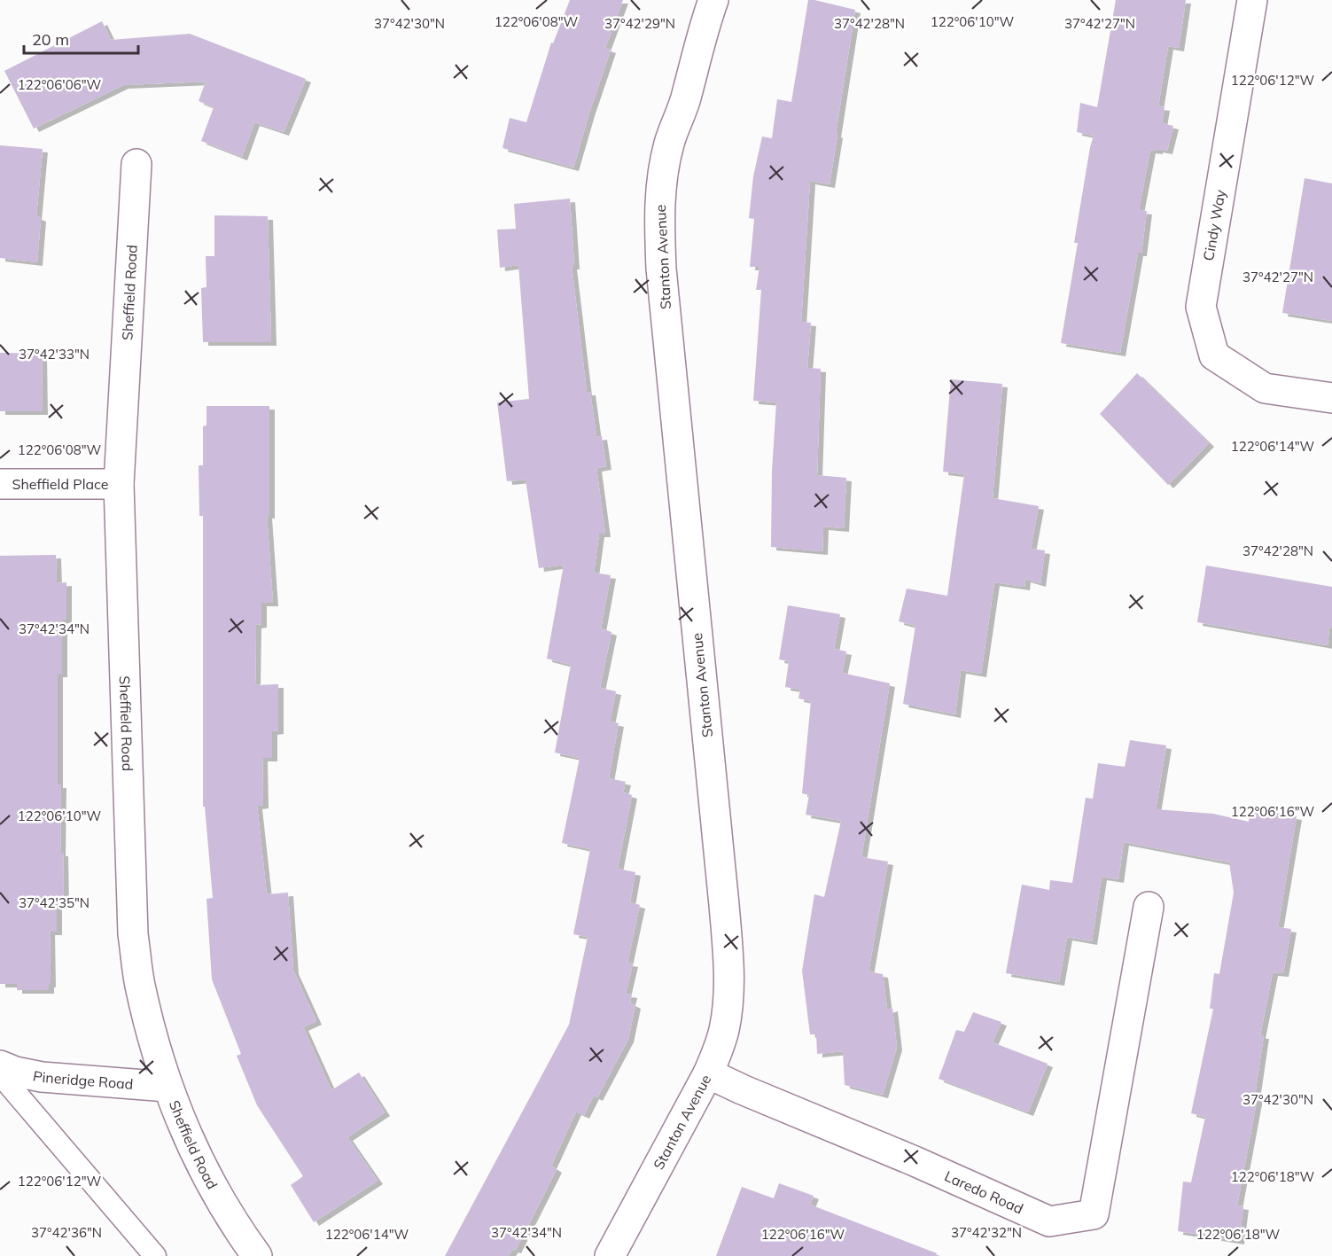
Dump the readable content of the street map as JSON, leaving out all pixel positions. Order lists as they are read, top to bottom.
{
  "streets": {
    "street": [
      "Cindy Way",
      "Stanton Avenue",
      "Sheffield Road",
      "Sheffield Place",
      "Pineridge Road",
      "Laredo Road"
    ]
  },
  "crossings": [
    ["Stanton Avenue", "Laredo Road"],
    ["Sheffield Road", "Sheffield Place"],
    ["Sheffield Road", "Pineridge Road"]
  ],
  "scale_bar": "20 m",
  "coordinates": [
    "122°06'08\"W",
    "122°06'10\"W",
    "37°42'30\"N",
    "37°42'29\"N",
    "37°42'28\"N",
    "37°42'27\"N",
    "122°06'12\"W",
    "122°06'06\"W",
    "37°42'33\"N",
    "122°06'14\"W",
    "37°42'34\"N",
    "122°06'16\"W",
    "37°42'35\"N",
    "122°06'18\"W",
    "37°42'36\"N",
    "37°42'32\"N"
  ]
}
